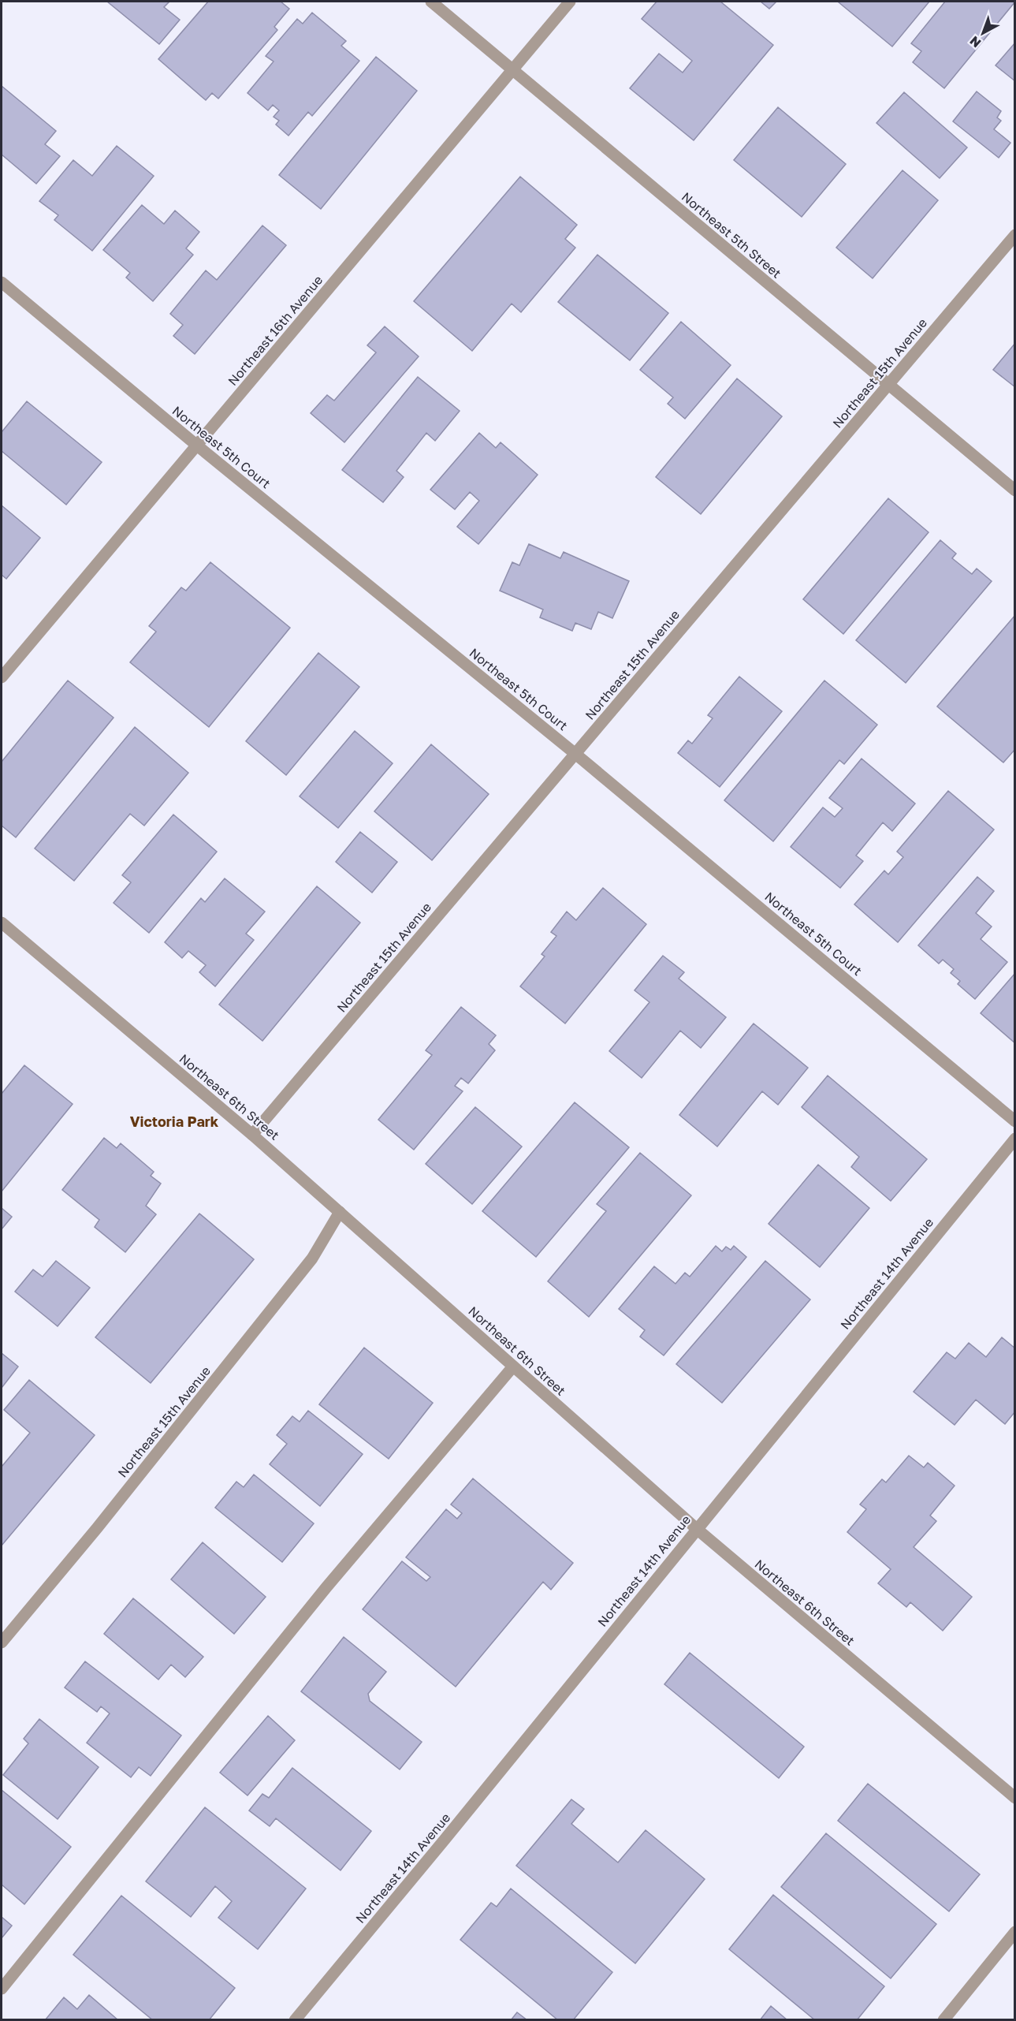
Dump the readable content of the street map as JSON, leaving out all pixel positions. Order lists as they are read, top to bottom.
{
  "streets": {
    "street": [
      "Northeast 5th Street",
      "Northeast 16th Avenue",
      "Northeast 15th Avenue",
      "Northeast 5th Court",
      "Northeast 6th Street",
      "Northeast 14th Avenue"
    ]
  },
  "crossings": [
    ["Northeast 5th Street", "Northeast 16th Avenue"],
    ["Northeast 5th Street", "Northeast 15th Avenue"],
    ["Northeast 16th Avenue", "Northeast 5th Court"],
    ["Northeast 15th Avenue", "Northeast 5th Court"],
    ["Northeast 15th Avenue", "Northeast 6th Street"],
    ["Northeast 6th Street", "Northeast 14th Avenue"]
  ],
  "districts": ["Victoria Park"],
  "north": "bottom left"
}
